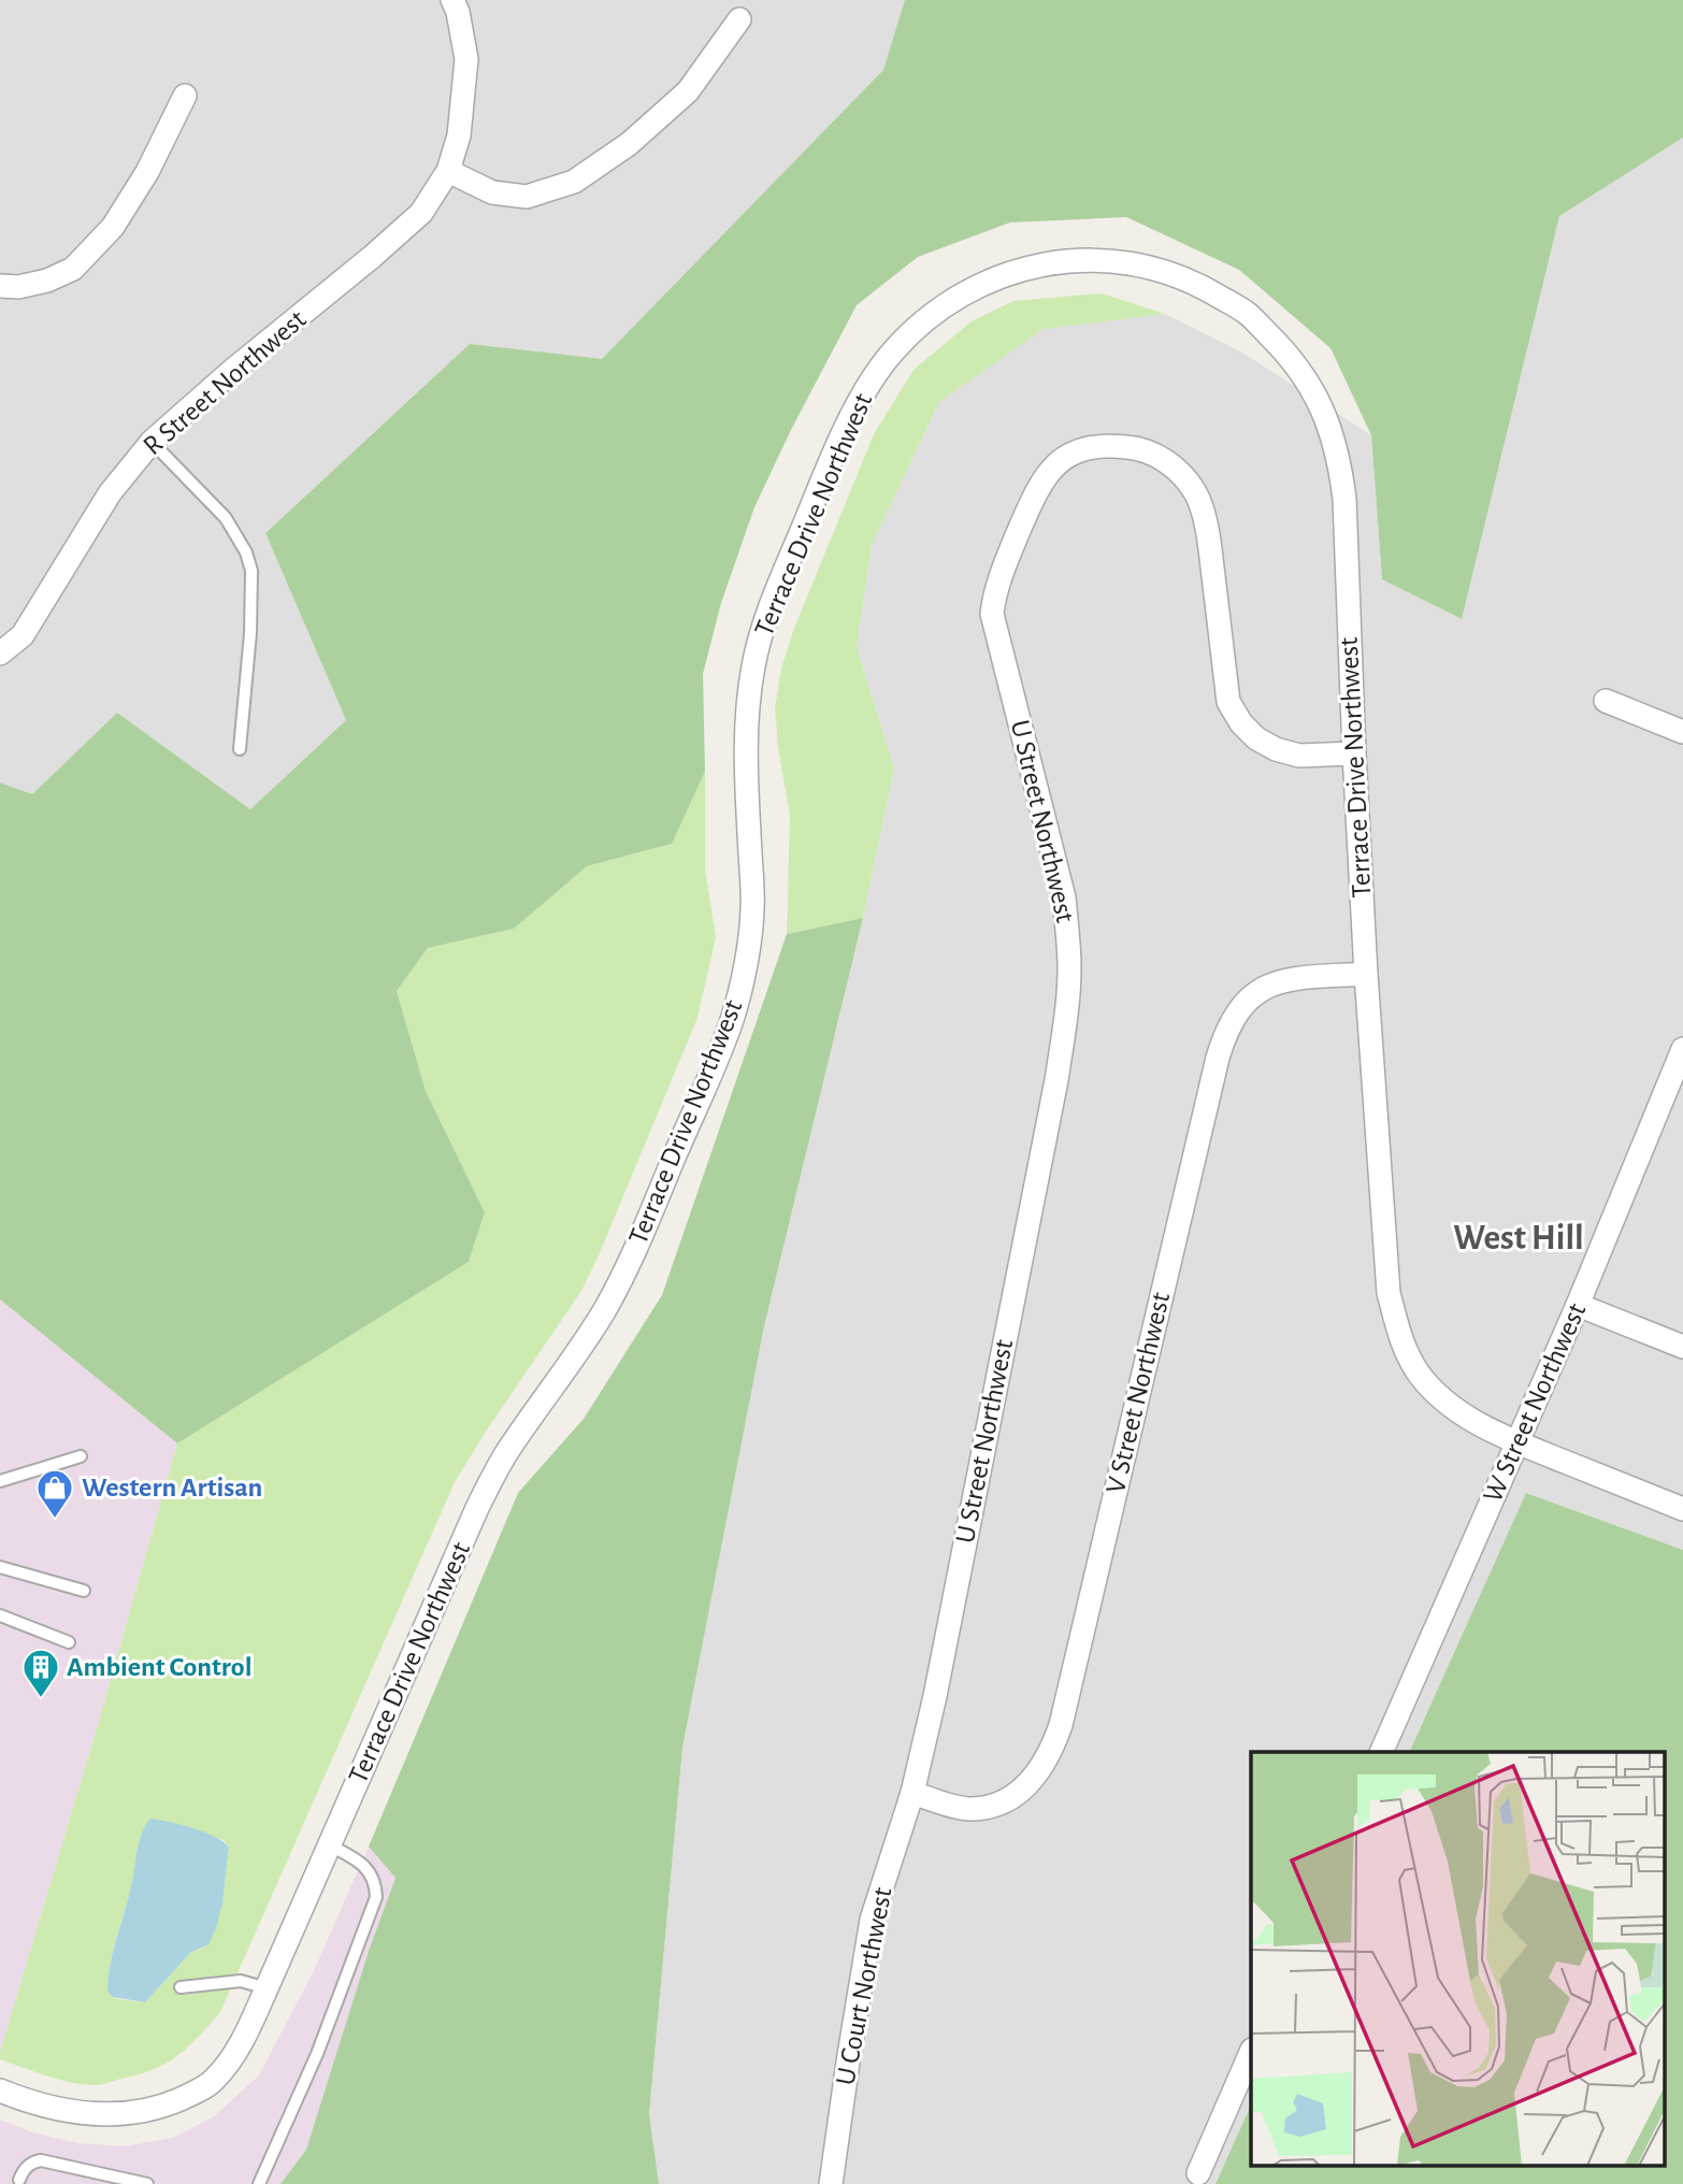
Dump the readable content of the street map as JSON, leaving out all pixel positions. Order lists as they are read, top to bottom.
{
  "streets": {
    "street": [
      "R Street Northwest",
      "Terrace Drive Northwest",
      "U Street Northwest",
      "V Street Northwest",
      "W Street Northwest",
      "U Court Northwest"
    ]
  },
  "crossings": [
    ["Terrace Drive Northwest", "U Street Northwest"],
    ["Terrace Drive Northwest", "V Street Northwest"],
    ["Terrace Drive Northwest", "W Street Northwest"],
    ["U Street Northwest", "V Street Northwest"],
    ["U Street Northwest", "U Court Northwest"],
    ["V Street Northwest", "U Court Northwest"]
  ],
  "districts": ["West Hill"],
  "places": {
    "shop": ["Western Artisan"],
    "building": ["Ambient Control"]
  }
}
